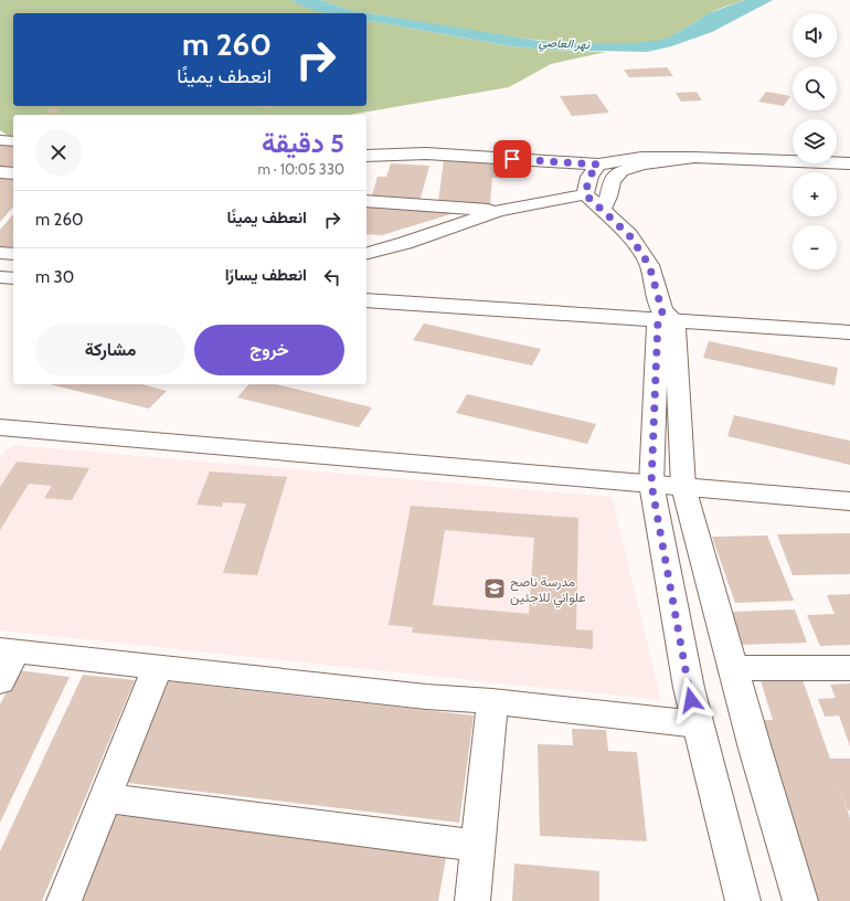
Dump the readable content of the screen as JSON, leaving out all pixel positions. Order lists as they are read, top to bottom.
{
  "water": ["نهر العاصي"],
  "places": {
    "school or university": ["مدرسة ناصح علواني للاجئين"]
  },
  "page": {
    "map_buttons": ["+", "−"],
    "turn": ["260 m", "انعطف يمينًا"],
    "heading": ["5 دقيقة", "330 m · 10:05"],
    "list": [
      {
        "name": "انعطف يمينًا",
        "value": "260 m"
      },
      {
        "name": "انعطف يسارًا",
        "value": "30 m"
      }
    ],
    "buttons": ["خروج", "مشاركة"]
  }
}
